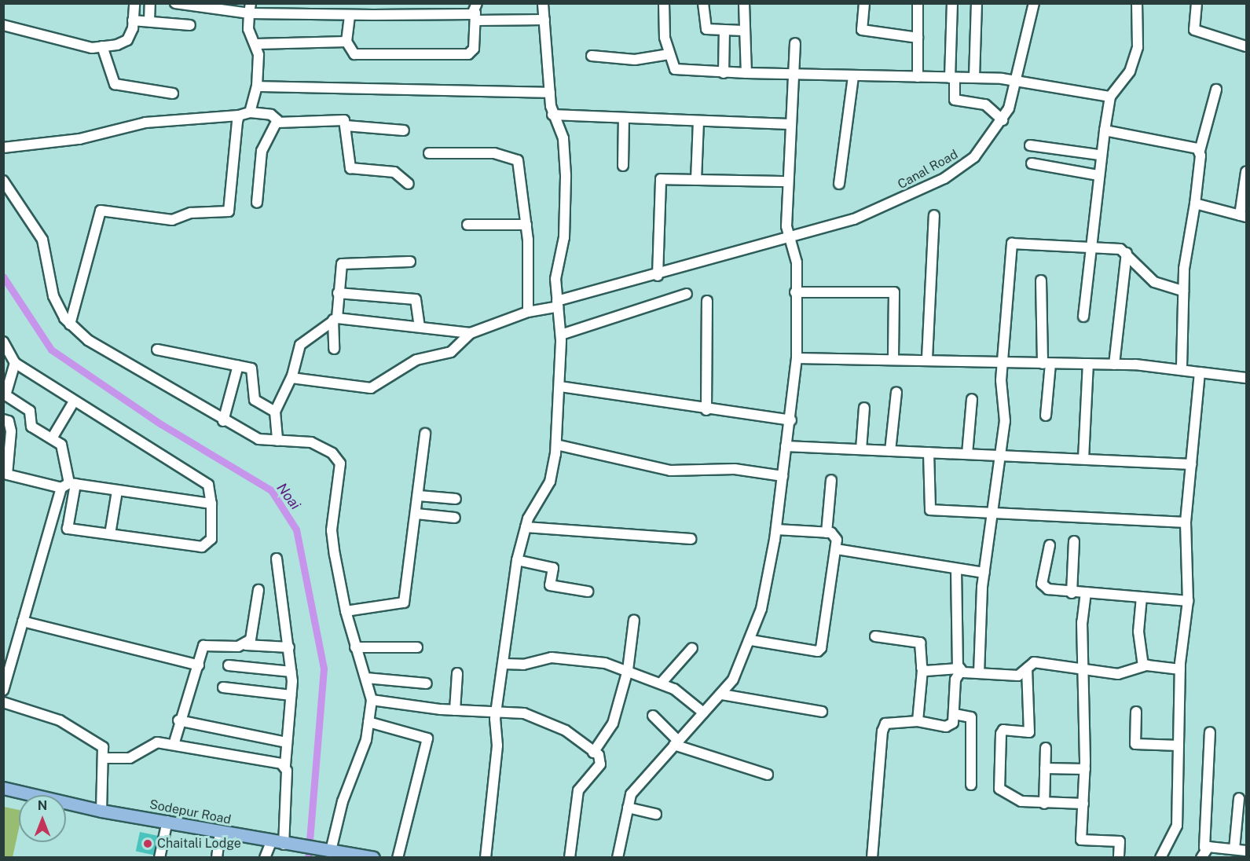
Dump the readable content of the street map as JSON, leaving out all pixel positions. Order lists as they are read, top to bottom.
{
  "streets": {
    "main road": ["Sodepur Road"],
    "street": ["Canal Road"]
  },
  "water": ["Noai"],
  "places": ["Chaitali Lodge"],
  "north": "top"
}
